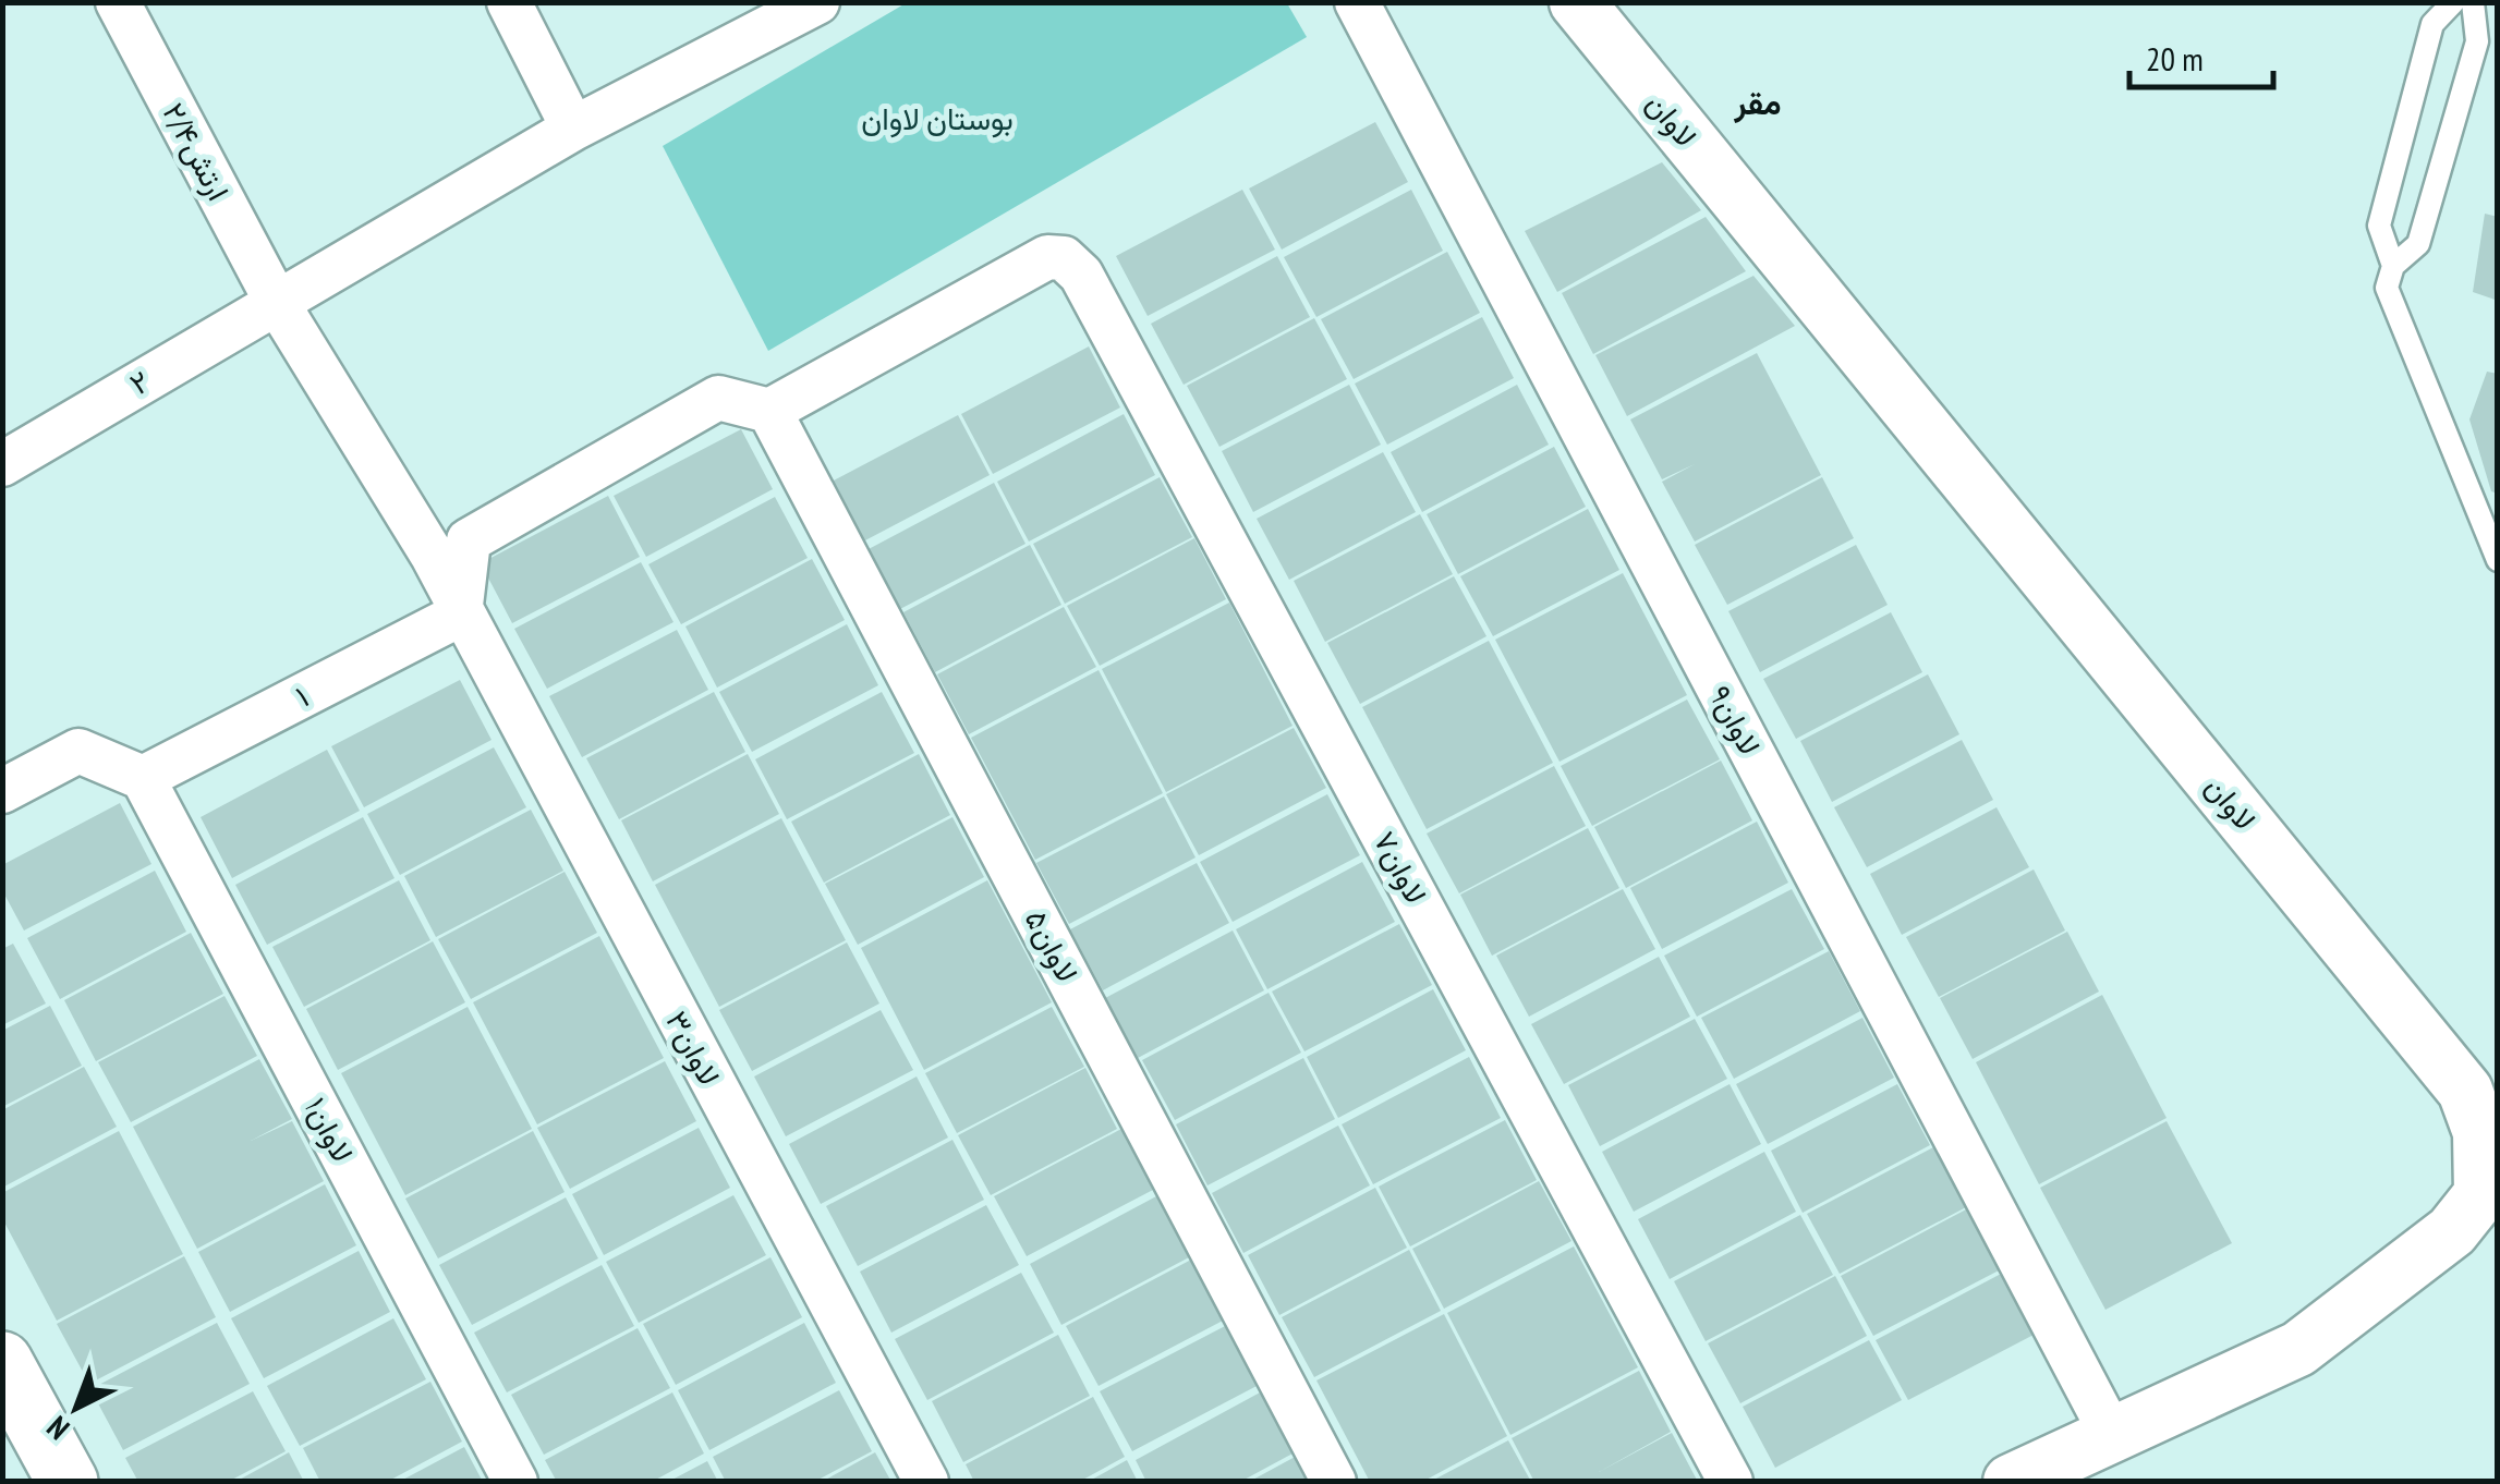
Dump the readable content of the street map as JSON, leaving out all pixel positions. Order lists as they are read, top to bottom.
{
  "streets": {
    "street": [
      "لاوان",
      "۲/۴ارتش",
      "۲",
      "۱",
      "۹لاوان",
      "۷لاوان",
      "۵لاوان",
      "۳لاوان",
      "۱لاوان"
    ]
  },
  "crossings": [
    ["لاوان", "۹لاوان"],
    ["۲/۴ارتش", "۲"],
    ["۲/۴ارتش", "۱"],
    ["۲/۴ارتش", "۳لاوان"],
    ["۱", "۳لاوان"],
    ["۱", "۱لاوان"],
    ["۷لاوان", "۵لاوان"]
  ],
  "districts": ["مقر"],
  "parks": ["بوستان لاوان"],
  "scale_bar": "20 m",
  "north": "bottom left"
}
